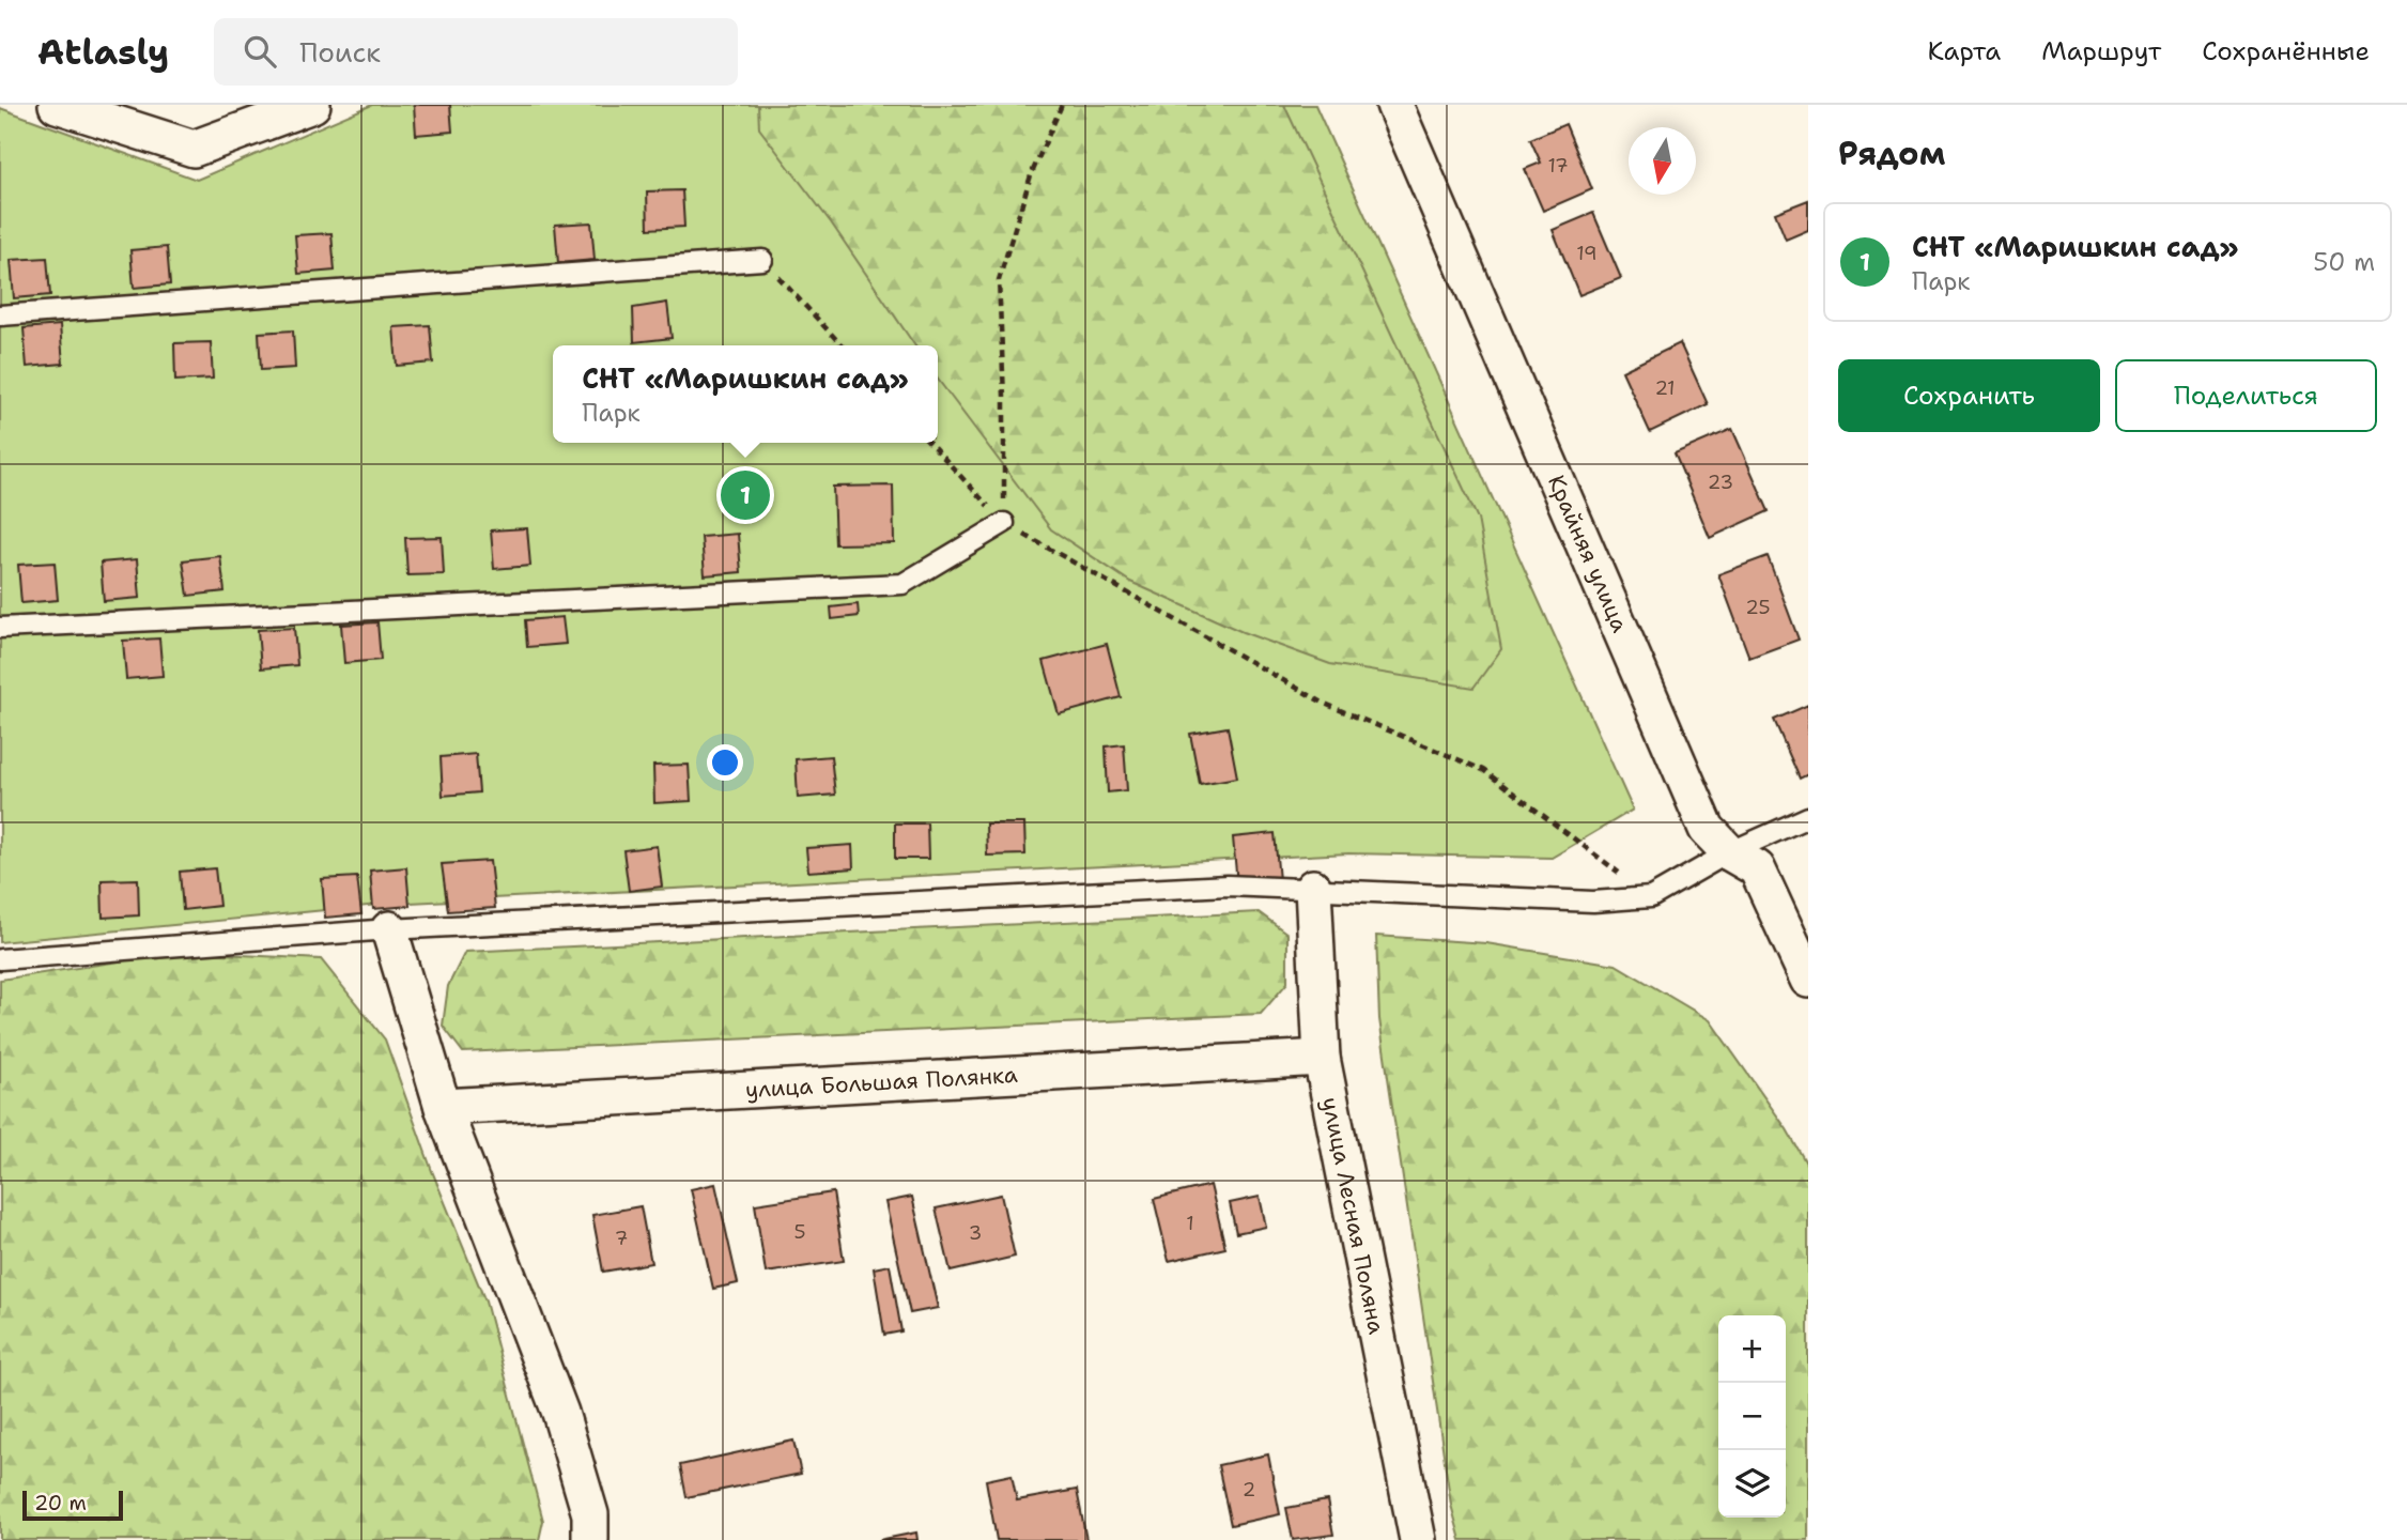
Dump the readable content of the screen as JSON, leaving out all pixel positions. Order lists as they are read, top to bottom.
{
  "streets": {
    "street": ["Крайняя улица", "улица Большая Полянка", "улица Лесная Поляна"]
  },
  "crossings": [
    ["улица Большая Полянка", "улица Лесная Поляна"]
  ],
  "house_numbers": [
    "17",
    "19",
    "21",
    "23",
    "25",
    "1",
    "5",
    "3",
    "7",
    "2"
  ],
  "scale_bar": "20 m",
  "north": "bottom",
  "page": {
    "header": "Atlasly",
    "search": "Поиск",
    "nav": ["Карта", "Маршрут", "Сохранённые"],
    "heading": "Рядом",
    "list": [
      {
        "mark": "1",
        "name": "СНТ «Маришкин сад»",
        "note": "Парк",
        "value": "50 m"
      }
    ],
    "buttons": ["Сохранить", "Поделиться"],
    "popup": ["СНТ «Маришкин сад»", "Парк"],
    "pins": "1",
    "map_buttons": ["+", "−"],
    "scale": "20 m"
  }
}
